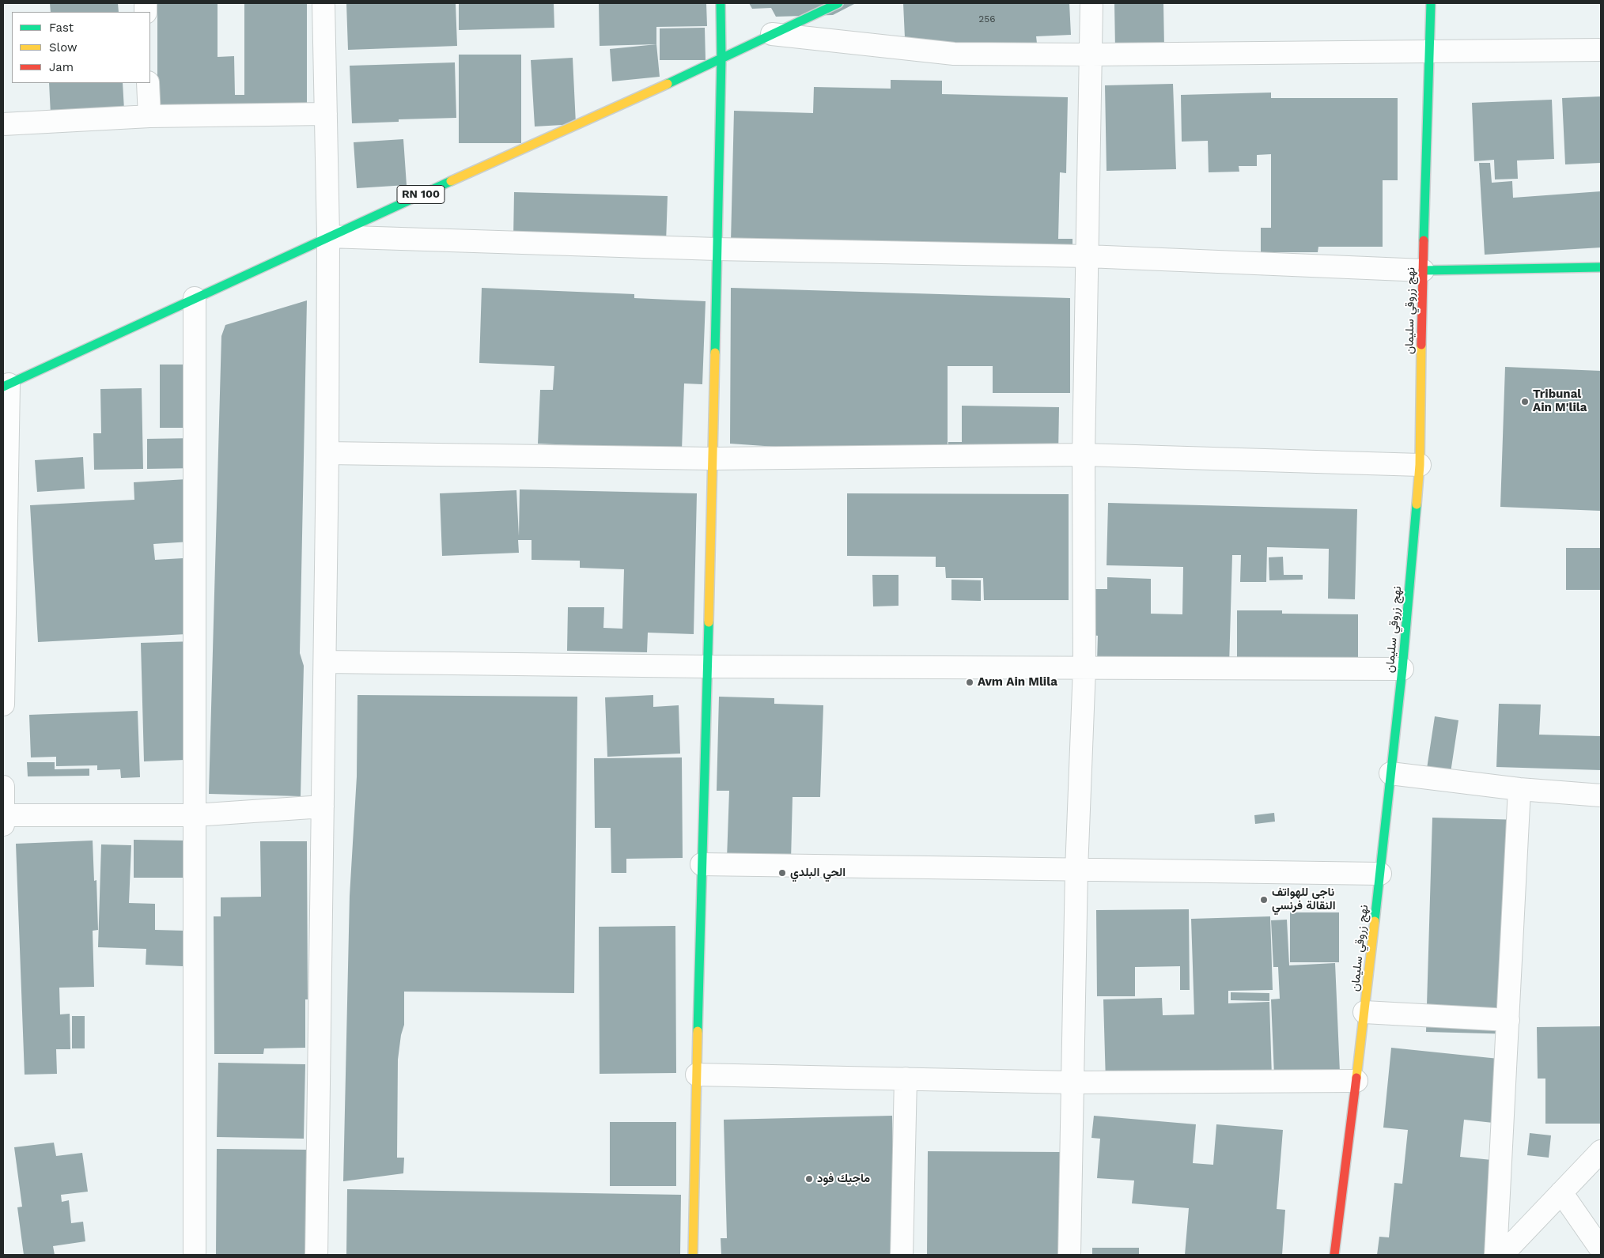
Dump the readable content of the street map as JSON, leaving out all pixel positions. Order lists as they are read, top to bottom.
{
  "streets": {
    "main road": ["RN 100", "نهج زروقي سليمان"]
  },
  "places": [
    "Tribunal Ain M'lila",
    "Avm Ain Mlila",
    "الحي البلدي",
    "ناجي للهواتف النقالة فرنسي",
    "ماجيك فود"
  ],
  "house_numbers": ["256"],
  "legend": ["Fast", "Slow", "Jam"]
}
